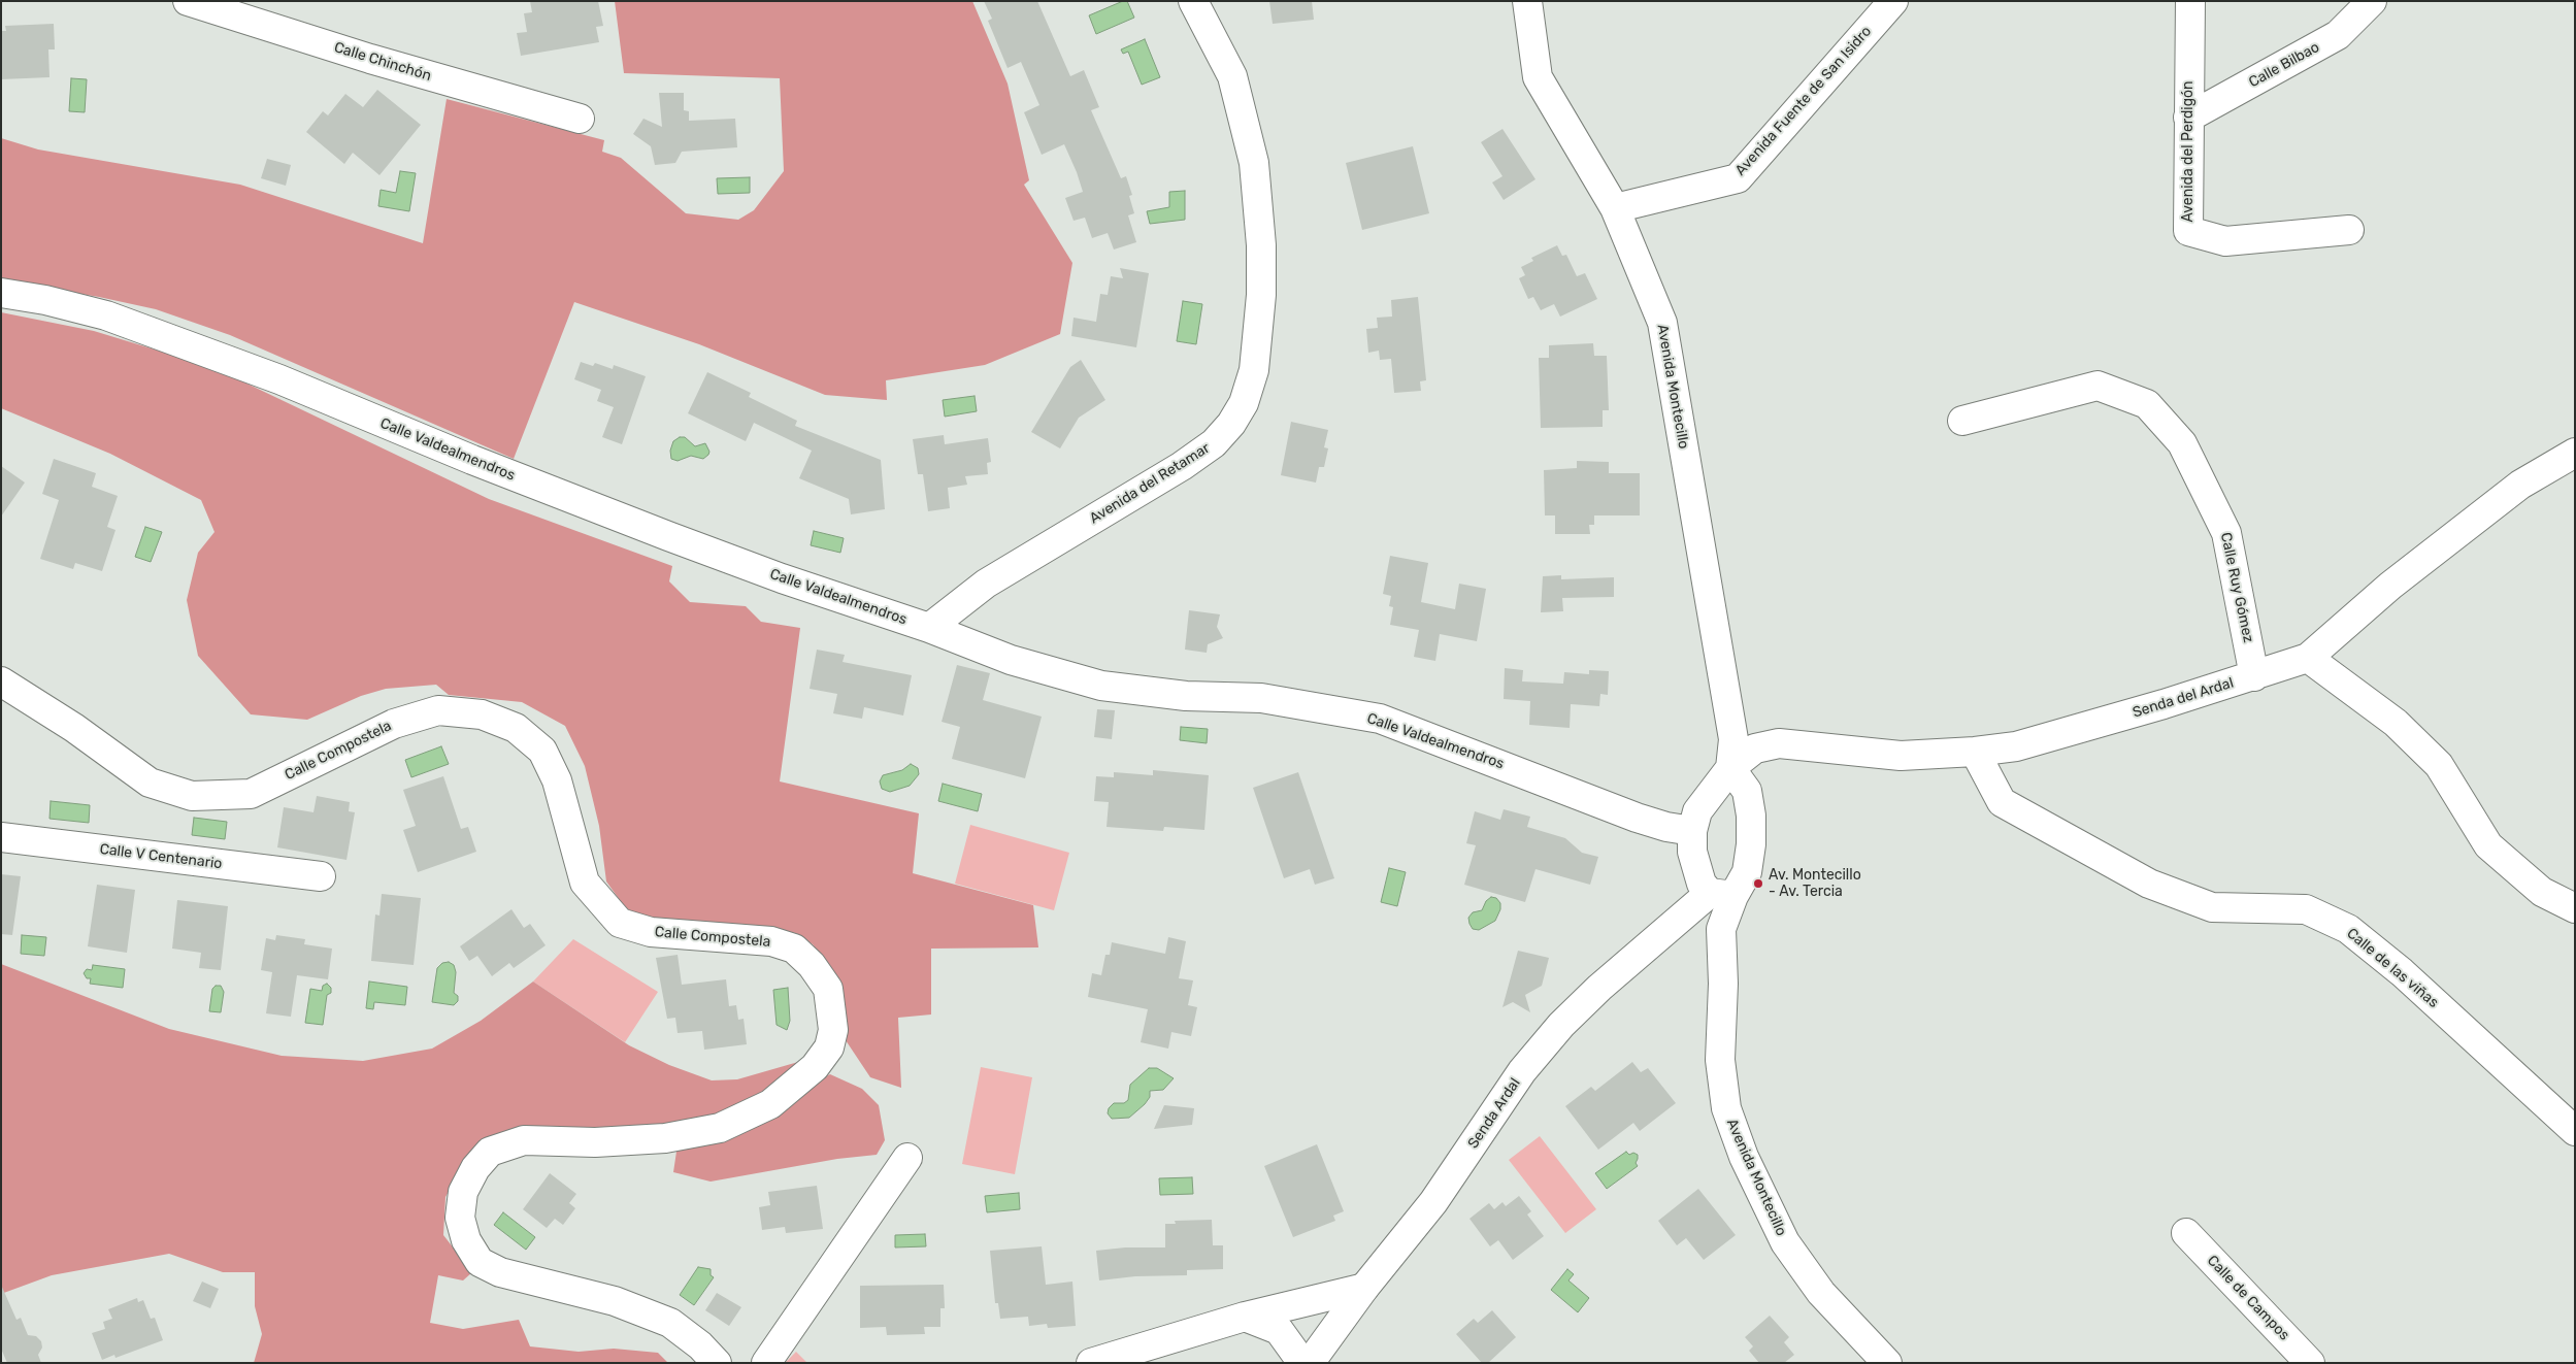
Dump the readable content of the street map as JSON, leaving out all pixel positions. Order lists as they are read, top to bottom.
{
  "streets": {
    "street": [
      "Calle Chinchón",
      "Calle Bilbao",
      "Avenida Fuente de San Isidro",
      "Avenida del Perdigón",
      "Avenida Montecillo",
      "Calle Valdealmendros",
      "Avenida del Retamar",
      "Calle Ruy Gómez",
      "Senda del Ardal",
      "Calle Compostela",
      "Calle V Centenario",
      "Calle de las viñas",
      "Senda Ardal",
      "Calle de Campos"
    ]
  },
  "crossings": [
    ["Calle Bilbao", "Avenida del Perdigón"],
    ["Avenida Fuente de San Isidro", "Avenida Montecillo"],
    ["Avenida Montecillo", "Senda del Ardal"],
    ["Avenida Montecillo", "Senda Ardal"],
    ["Calle Valdealmendros", "Avenida del Retamar"],
    ["Calle Valdealmendros", "Senda del Ardal"],
    ["Calle Ruy Gómez", "Senda del Ardal"],
    ["Senda del Ardal", "Calle de las viñas"]
  ],
  "places": ["Av. Montecillo - Av. Tercia"]
}
